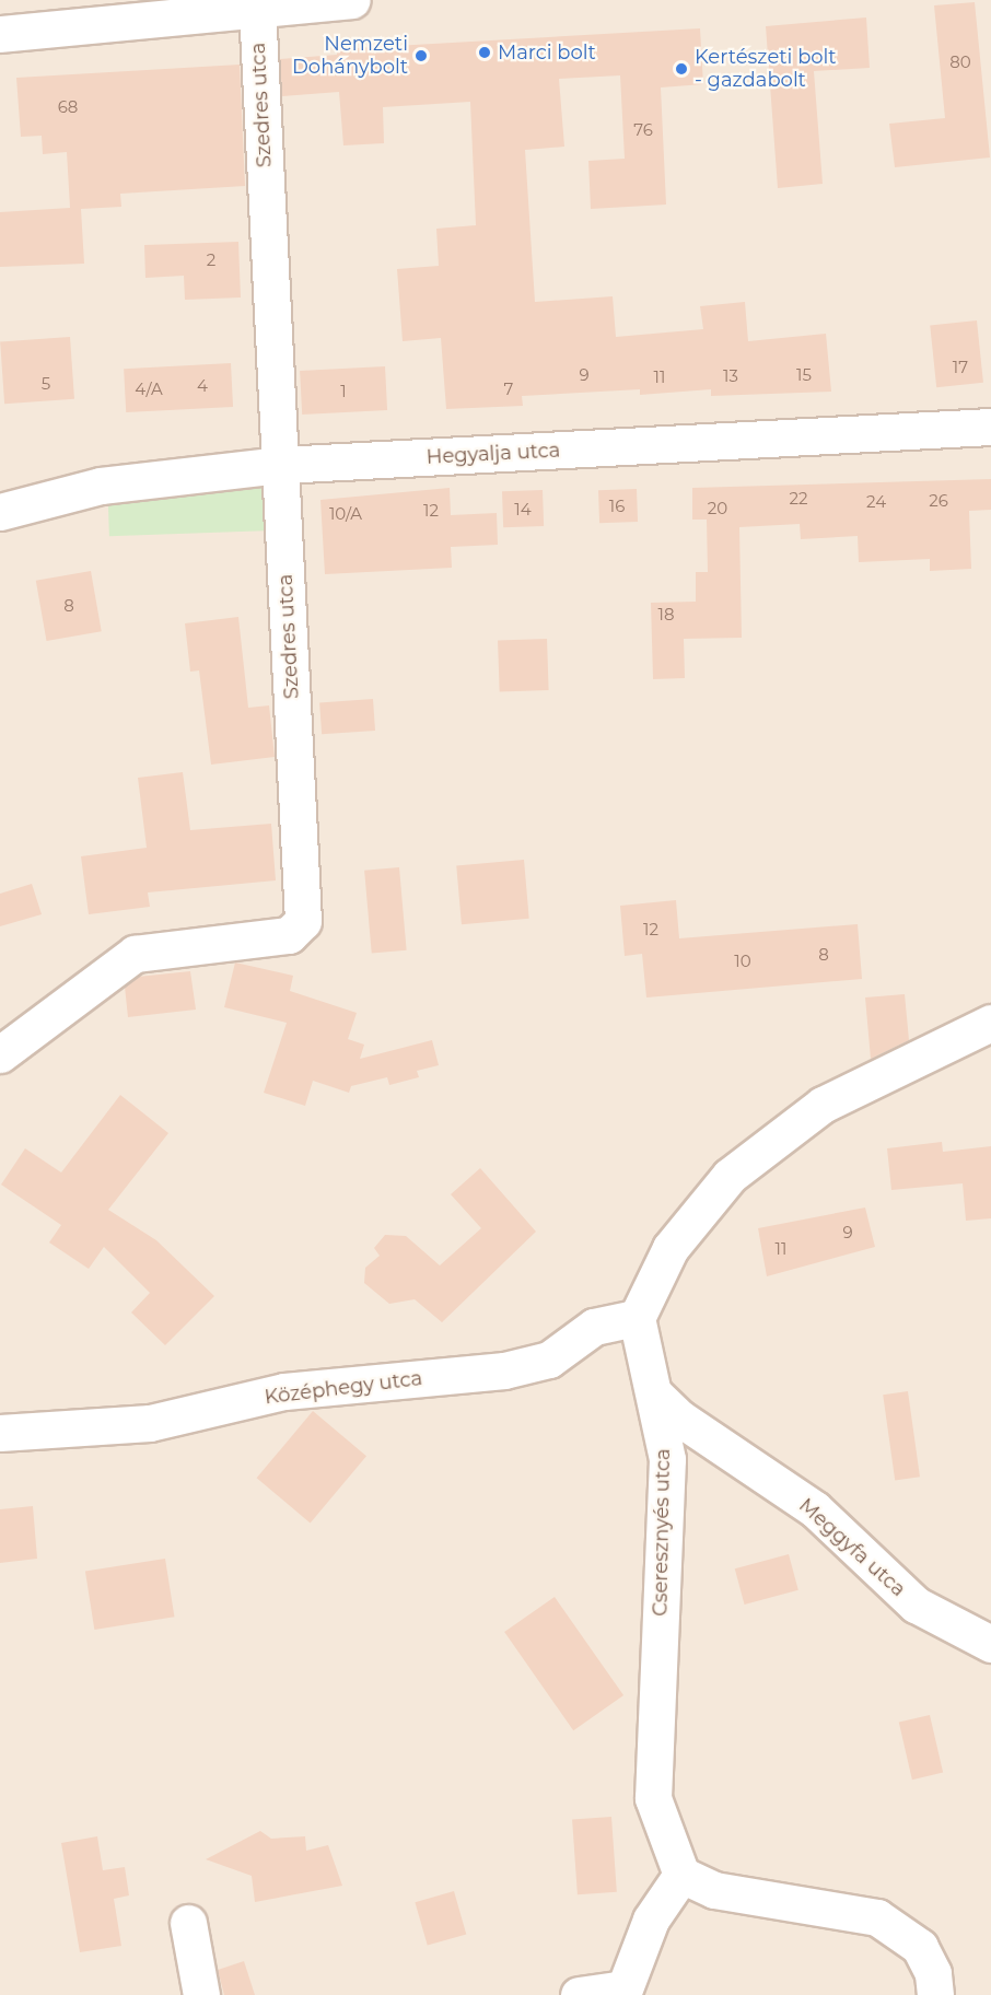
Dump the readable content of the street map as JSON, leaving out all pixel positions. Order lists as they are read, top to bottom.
{
  "streets": {
    "street": [
      "Szedres utca",
      "Hegyalja utca",
      "Középhegy utca",
      "Cseresznyés utca",
      "Meggyfa utca"
    ]
  },
  "crossings": [
    ["Szedres utca", "Hegyalja utca"],
    ["Középhegy utca", "Cseresznyés utca"],
    ["Cseresznyés utca", "Meggyfa utca"]
  ],
  "places": ["Marci bolt", "Nemzeti Dohánybolt", "Kertészeti bolt - gazdabolt"],
  "house_numbers": [
    "80",
    "68",
    "76",
    "2",
    "17",
    "9",
    "15",
    "13",
    "11",
    "5",
    "4",
    "4/A",
    "7",
    "1",
    "22",
    "26",
    "24",
    "16",
    "20",
    "14",
    "12",
    "10/A",
    "8",
    "18",
    "12",
    "8",
    "10",
    "9",
    "11"
  ]
}
